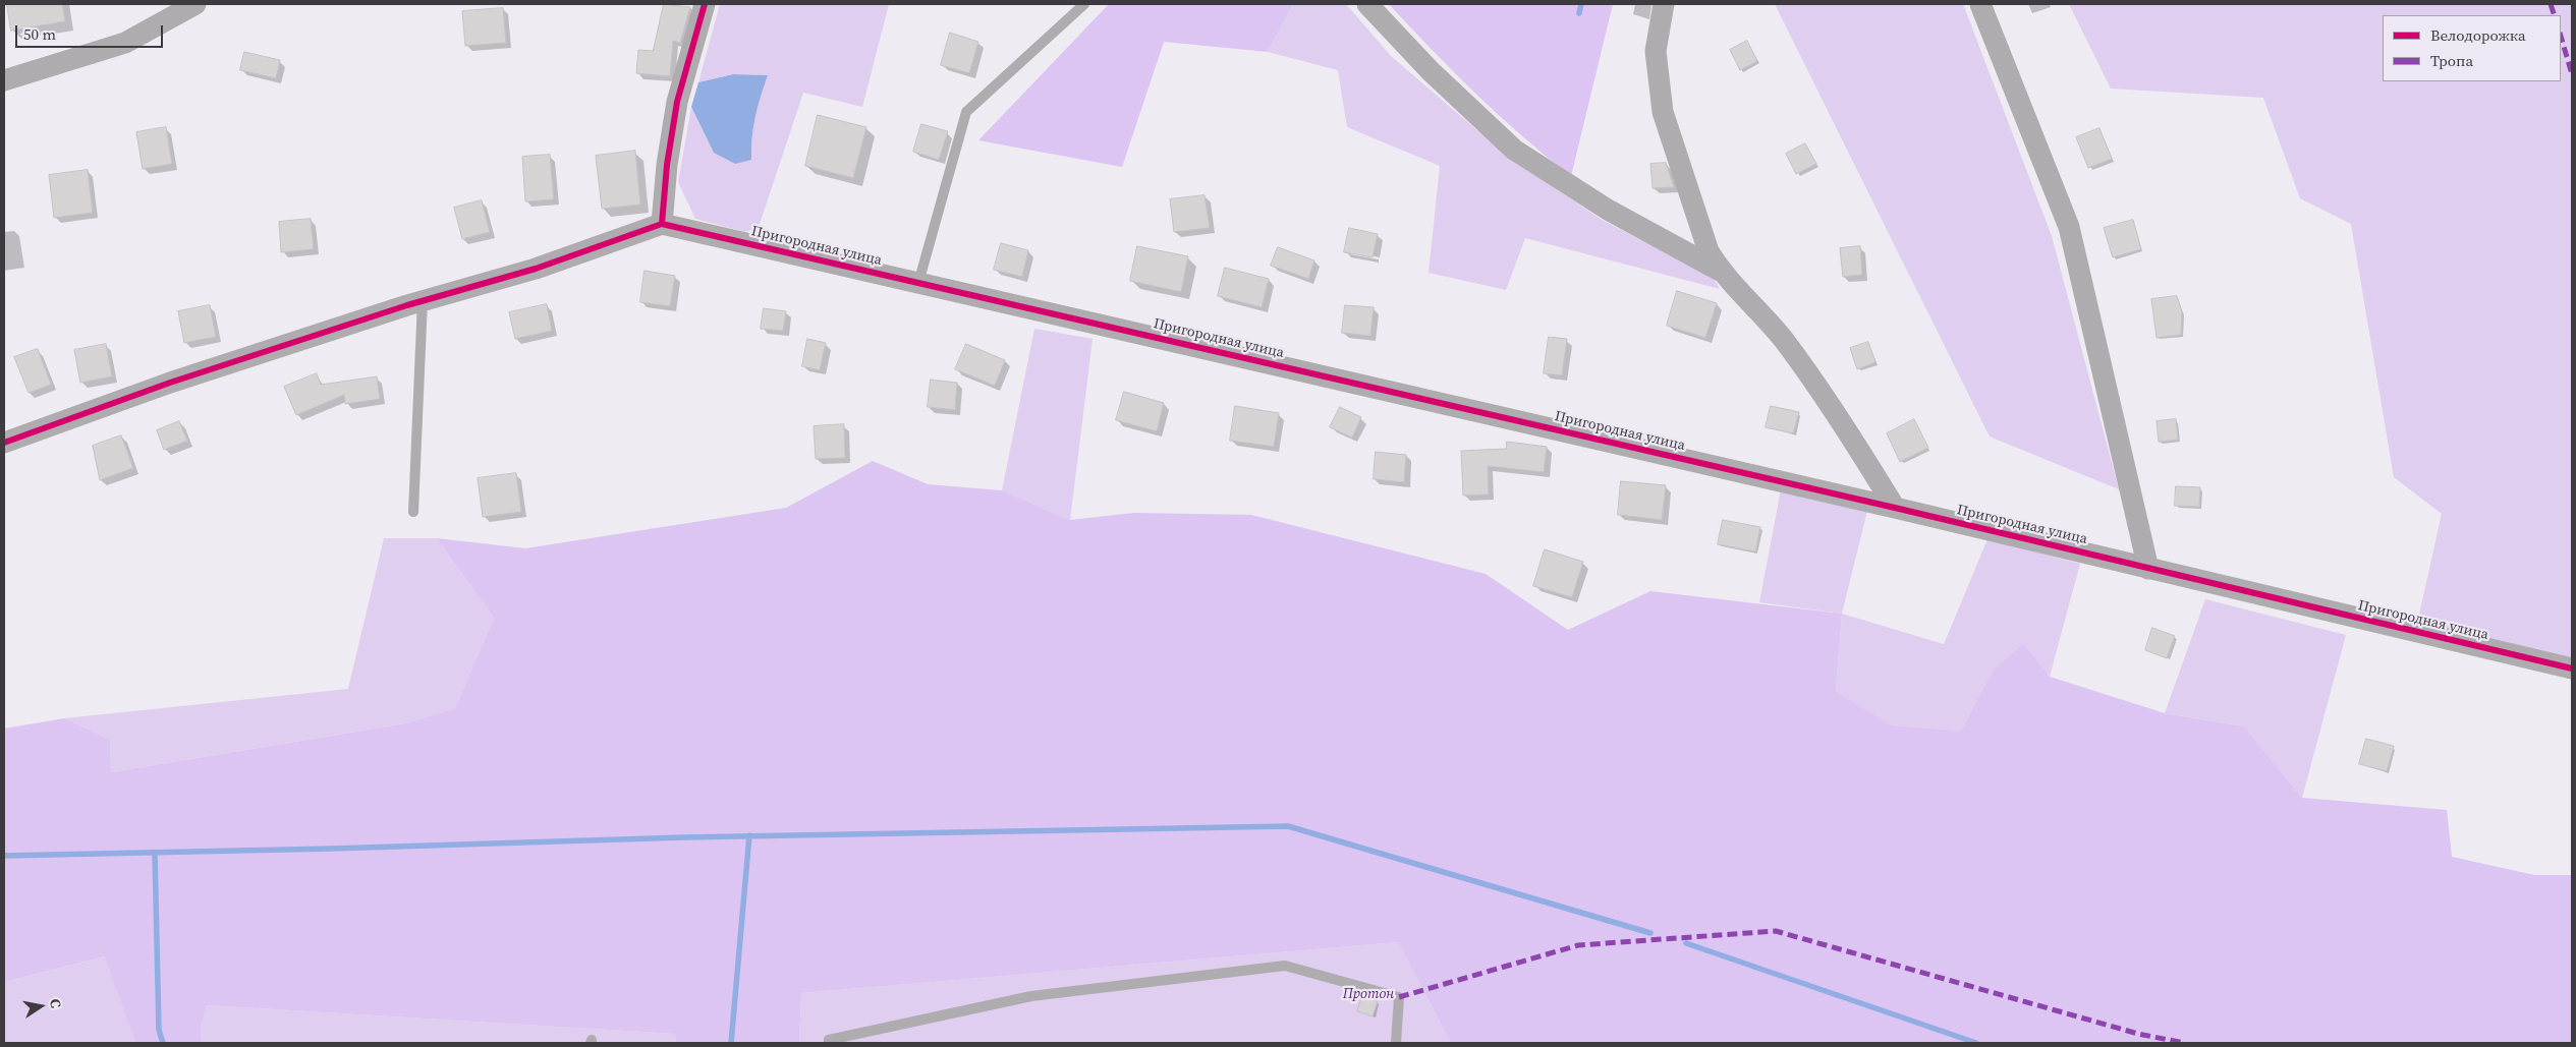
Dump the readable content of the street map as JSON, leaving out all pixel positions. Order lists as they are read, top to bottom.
{
  "streets": {
    "street": ["Пригородная улица"]
  },
  "parks": ["Протон"],
  "legend": ["Велодорожка", "Тропа"],
  "scale_bar": "50 m",
  "north": "right"
}
